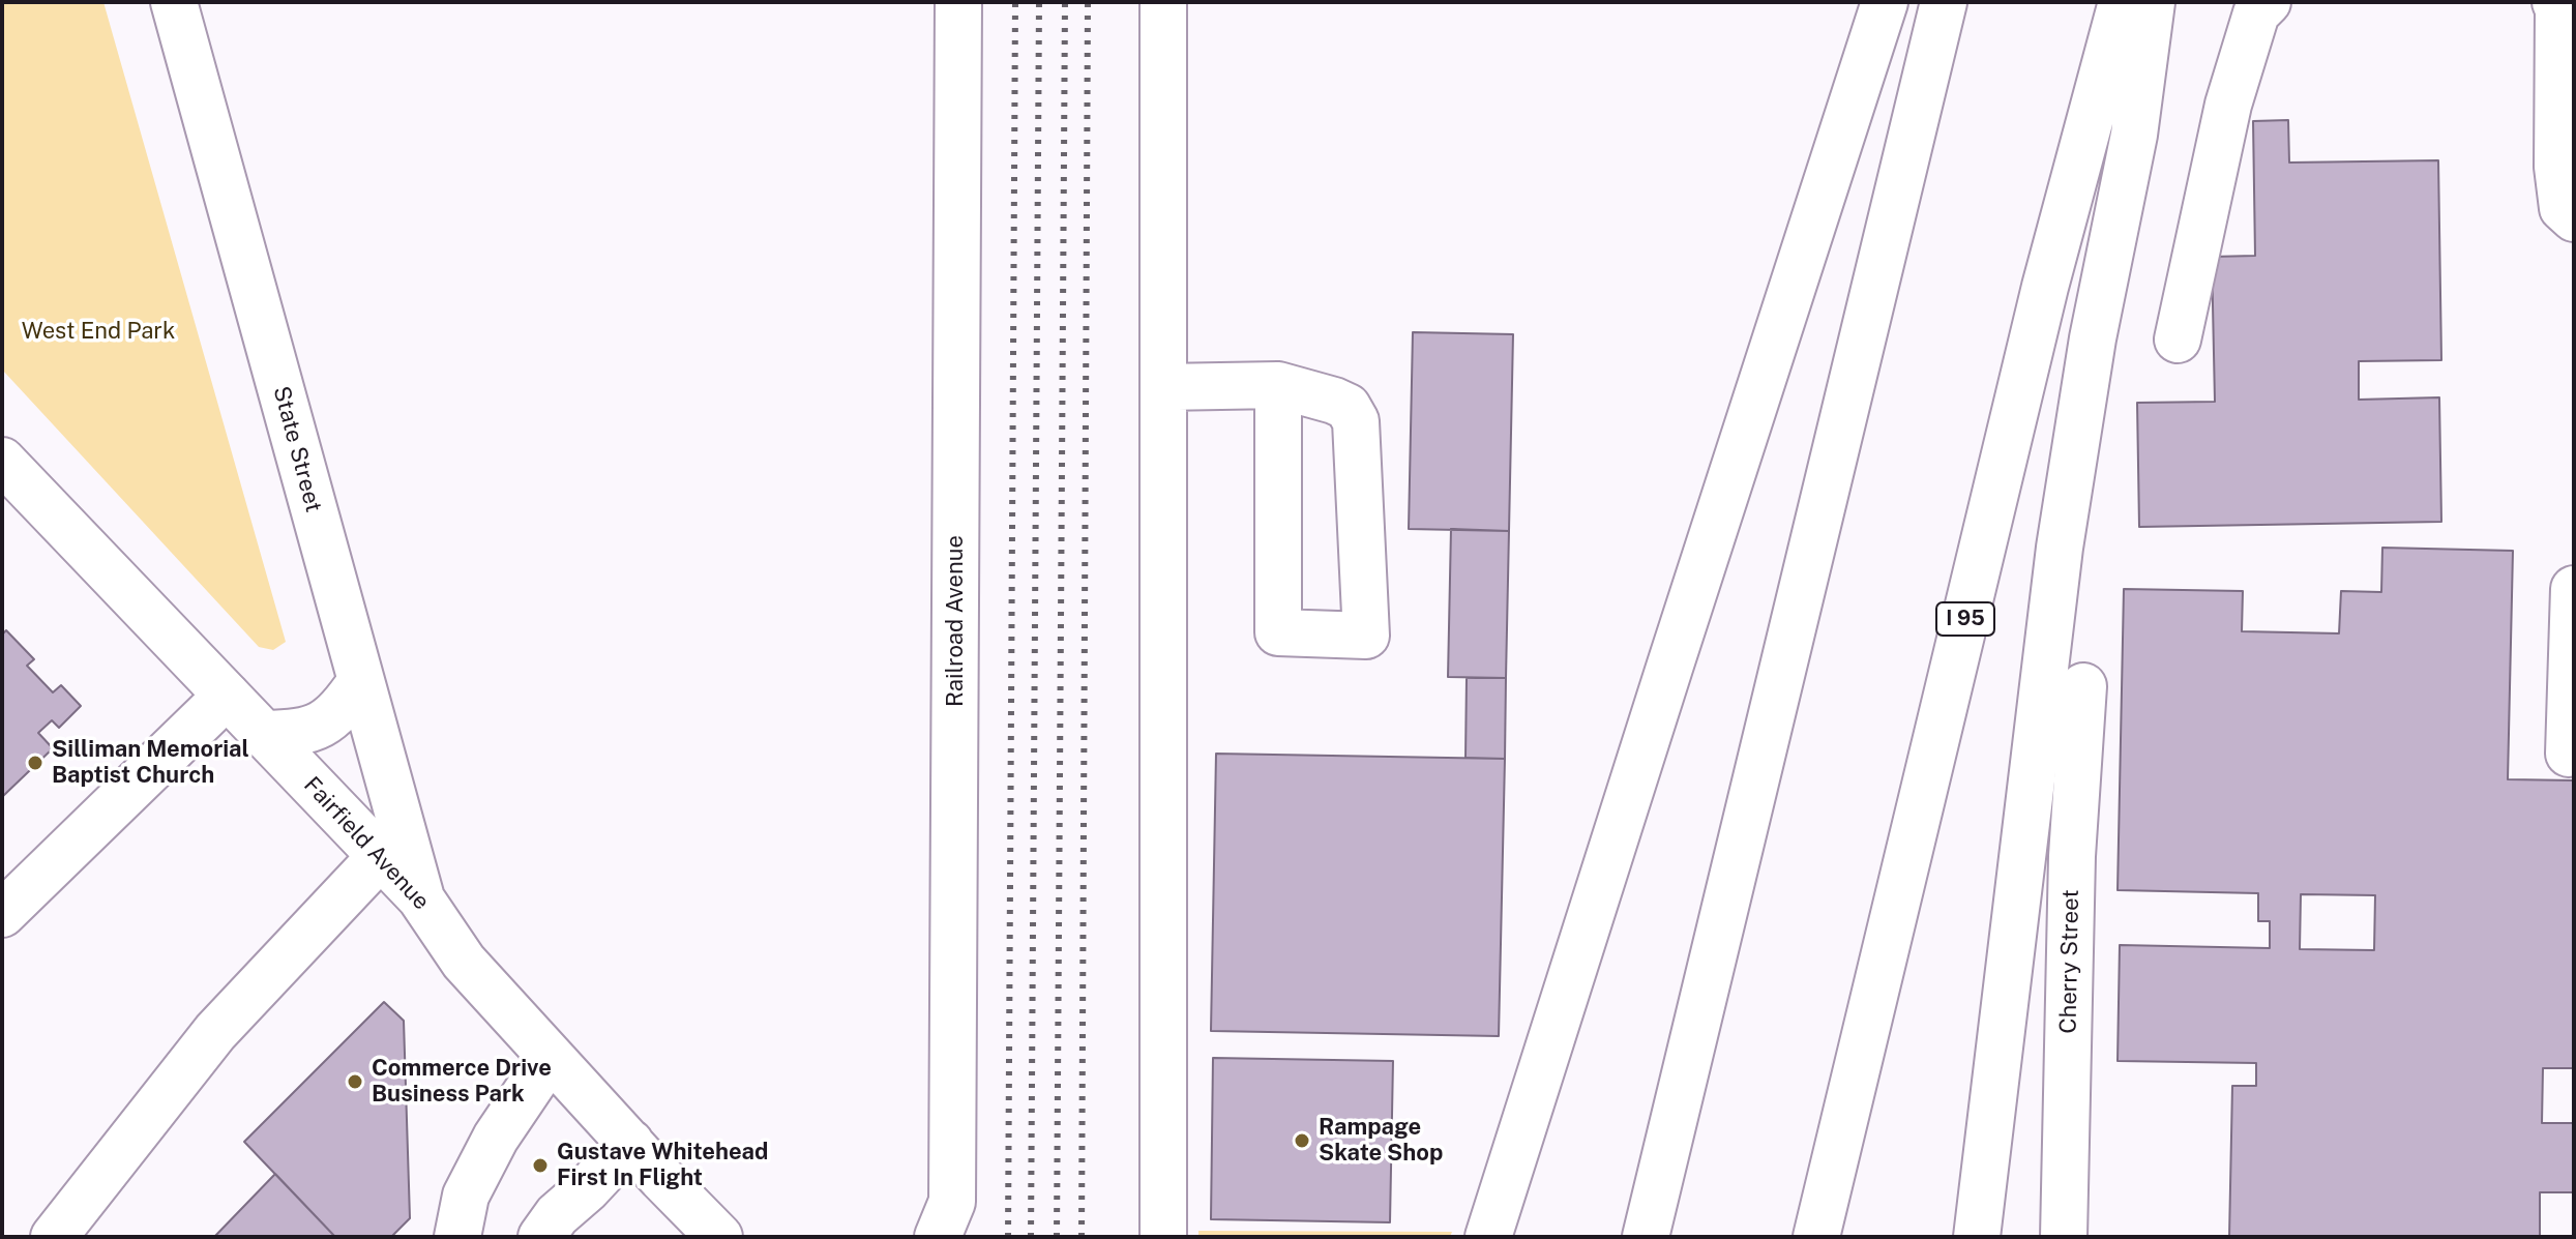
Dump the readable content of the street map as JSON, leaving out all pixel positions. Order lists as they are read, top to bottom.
{
  "streets": {
    "main road": [
      "State Street",
      "I 95",
      "Railroad Avenue",
      "Fairfield Avenue",
      "Cherry Street"
    ]
  },
  "crossings": [
    ["State Street", "Fairfield Avenue"]
  ],
  "parks": ["West End Park"],
  "places": [
    "Silliman Memorial Baptist Church",
    "Commerce Drive Business Park",
    "Rampage Skate Shop",
    "Gustave Whitehead First In Flight"
  ]
}
